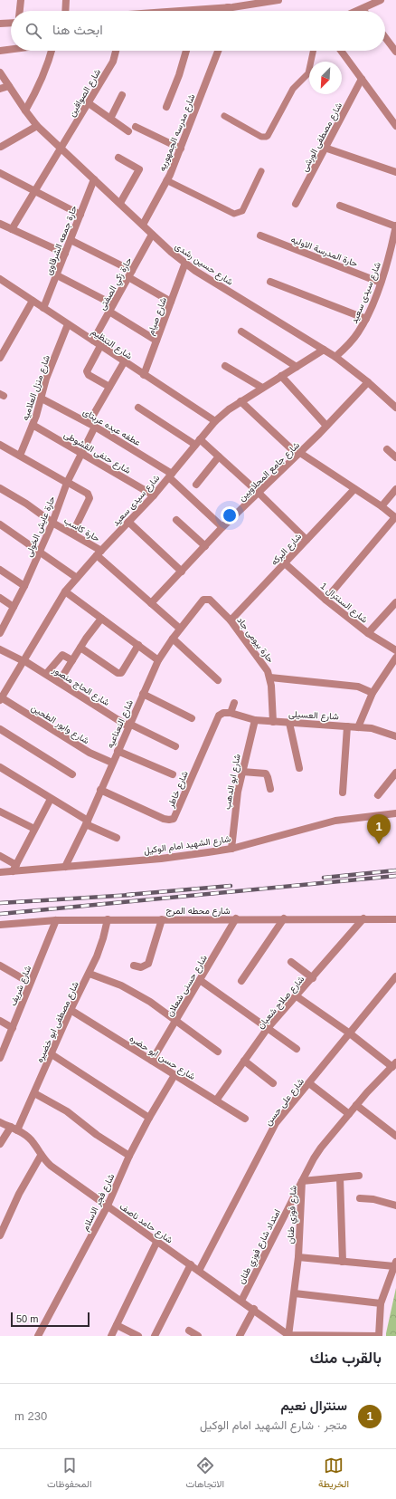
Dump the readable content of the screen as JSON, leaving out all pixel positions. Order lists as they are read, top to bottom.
{
  "streets": {
    "street": [
      "شارع الصوافين",
      "شارع مدرسه الجمهوريه",
      "شارع مصطفى الورشى",
      "حارة جمعه الشرقاوى",
      "حارة المدرسة الاوليه",
      "شارع حسين رشدى",
      "حارة زكي الصفتى",
      "شارع سيدى سعيد",
      "شارع صيام",
      "شارع التنظيم",
      "شارع منزل العلاميه",
      "عطفه عبده عربتاى",
      "شارع حنفى القشوطى",
      "شارع جامع المحلاويين",
      "حارة عايش الخولى",
      "حارة كاسب",
      "شارع البركه",
      "شارع السنترال 1",
      "حارة بيومى جاد",
      "شارع الحاج منصور",
      "شارع العسيلى",
      "شارع وابور الطحين",
      "شارع النعناعيه",
      "شارع ابو الدهب",
      "شارع خاطر",
      "شارع الشهيد امام الوكيل",
      "شارع محطه المرج",
      "شارع شريف",
      "شارع حسنى شعلان",
      "شارع صلاح شعبان",
      "شارع مصطفى ابو خضيره",
      "شارع حسن ابو حضره",
      "شارع على حسن",
      "شارع فجر الاسلام",
      "شارع فوزي طنان",
      "شارع حامد ناصف",
      "امتداد شارع فوزي طنان"
    ]
  },
  "crossings": [
    ["شارع الصوافين", "شارع حسين رشدى"],
    ["شارع مدرسه الجمهوريه", "شارع حسين رشدى"],
    ["حارة جمعه الشرقاوى", "شارع حسين رشدى"],
    ["حارة جمعه الشرقاوى", "شارع التنظيم"],
    ["حارة المدرسة الاوليه", "شارع سيدى سعيد"],
    ["شارع حسين رشدى", "حارة زكي الصفتى"],
    ["شارع حسين رشدى", "شارع سيدى سعيد"],
    ["شارع حسين رشدى", "شارع صيام"],
    ["شارع حسين رشدى", "شارع جامع المحلاويين"],
    ["حارة زكي الصفتى", "شارع التنظيم"],
    ["شارع سيدى سعيد", "شارع التنظيم"],
    ["شارع سيدى سعيد", "عطفه عبده عربتاى"],
    ["شارع سيدى سعيد", "شارع حنفى القشوطى"],
    ["شارع سيدى سعيد", "حارة كاسب"],
    ["شارع سيدى سعيد", "شارع الحاج منصور"],
    ["شارع سيدى سعيد", "شارع وابور الطحين"],
    ["شارع صيام", "شارع التنظيم"],
    ["شارع التنظيم", "شارع منزل العلاميه"],
    ["شارع التنظيم", "حارة عايش الخولى"],
    ["شارع منزل العلاميه", "عطفه عبده عربتاى"],
    ["شارع منزل العلاميه", "شارع حنفى القشوطى"],
    ["عطفه عبده عربتاى", "شارع جامع المحلاويين"],
    ["عطفه عبده عربتاى", "حارة عايش الخولى"],
    ["شارع حنفى القشوطى", "حارة عايش الخولى"],
    ["شارع جامع المحلاويين", "حارة كاسب"],
    ["حارة عايش الخولى", "حارة كاسب"],
    ["حارة كاسب", "شارع النعناعيه"],
    ["شارع البركه", "شارع السنترال 1"],
    ["شارع البركه", "حارة بيومى جاد"],
    ["حارة بيومى جاد", "شارع العسيلى"],
    ["حارة بيومى جاد", "شارع النعناعيه"],
    ["شارع الحاج منصور", "شارع النعناعيه"],
    ["شارع العسيلى", "شارع ابو الدهب"],
    ["شارع العسيلى", "شارع خاطر"],
    ["شارع وابور الطحين", "شارع النعناعيه"],
    ["شارع النعناعيه", "شارع خاطر"],
    ["شارع النعناعيه", "شارع الشهيد امام الوكيل"],
    ["شارع ابو الدهب", "شارع الشهيد امام الوكيل"],
    ["شارع محطه المرج", "شارع شريف"],
    ["شارع محطه المرج", "شارع حسنى شعلان"],
    ["شارع محطه المرج", "شارع صلاح شعبان"],
    ["شارع محطه المرج", "شارع مصطفى ابو خضيره"],
    ["شارع حسنى شعلان", "شارع حسن ابو حضره"],
    ["شارع صلاح شعبان", "شارع حسن ابو حضره"],
    ["شارع مصطفى ابو خضيره", "شارع حسن ابو حضره"],
    ["شارع مصطفى ابو خضيره", "شارع حامد ناصف"],
    ["شارع حسن ابو حضره", "شارع فجر الاسلام"],
    ["شارع على حسن", "شارع حامد ناصف"],
    ["شارع فجر الاسلام", "شارع حامد ناصف"],
    ["شارع فوزي طنان", "شارع حامد ناصف"],
    ["شارع فوزي طنان", "امتداد شارع فوزي طنان"],
    ["شارع حامد ناصف", "امتداد شارع فوزي طنان"]
  ],
  "scale_bar": "50 m",
  "north": "bottom left",
  "page": {
    "search": "ابحث هنا",
    "pins": "1",
    "scale": "50 m",
    "heading": "بالقرب منك",
    "list": [
      {
        "mark": "1",
        "name": "سنترال نعيم",
        "note": "متجر · شارع الشهيد امام الوكيل",
        "value": "230 m"
      }
    ],
    "nav": ["الخريطة", "الاتجاهات", "المحفوظات"]
  }
}
